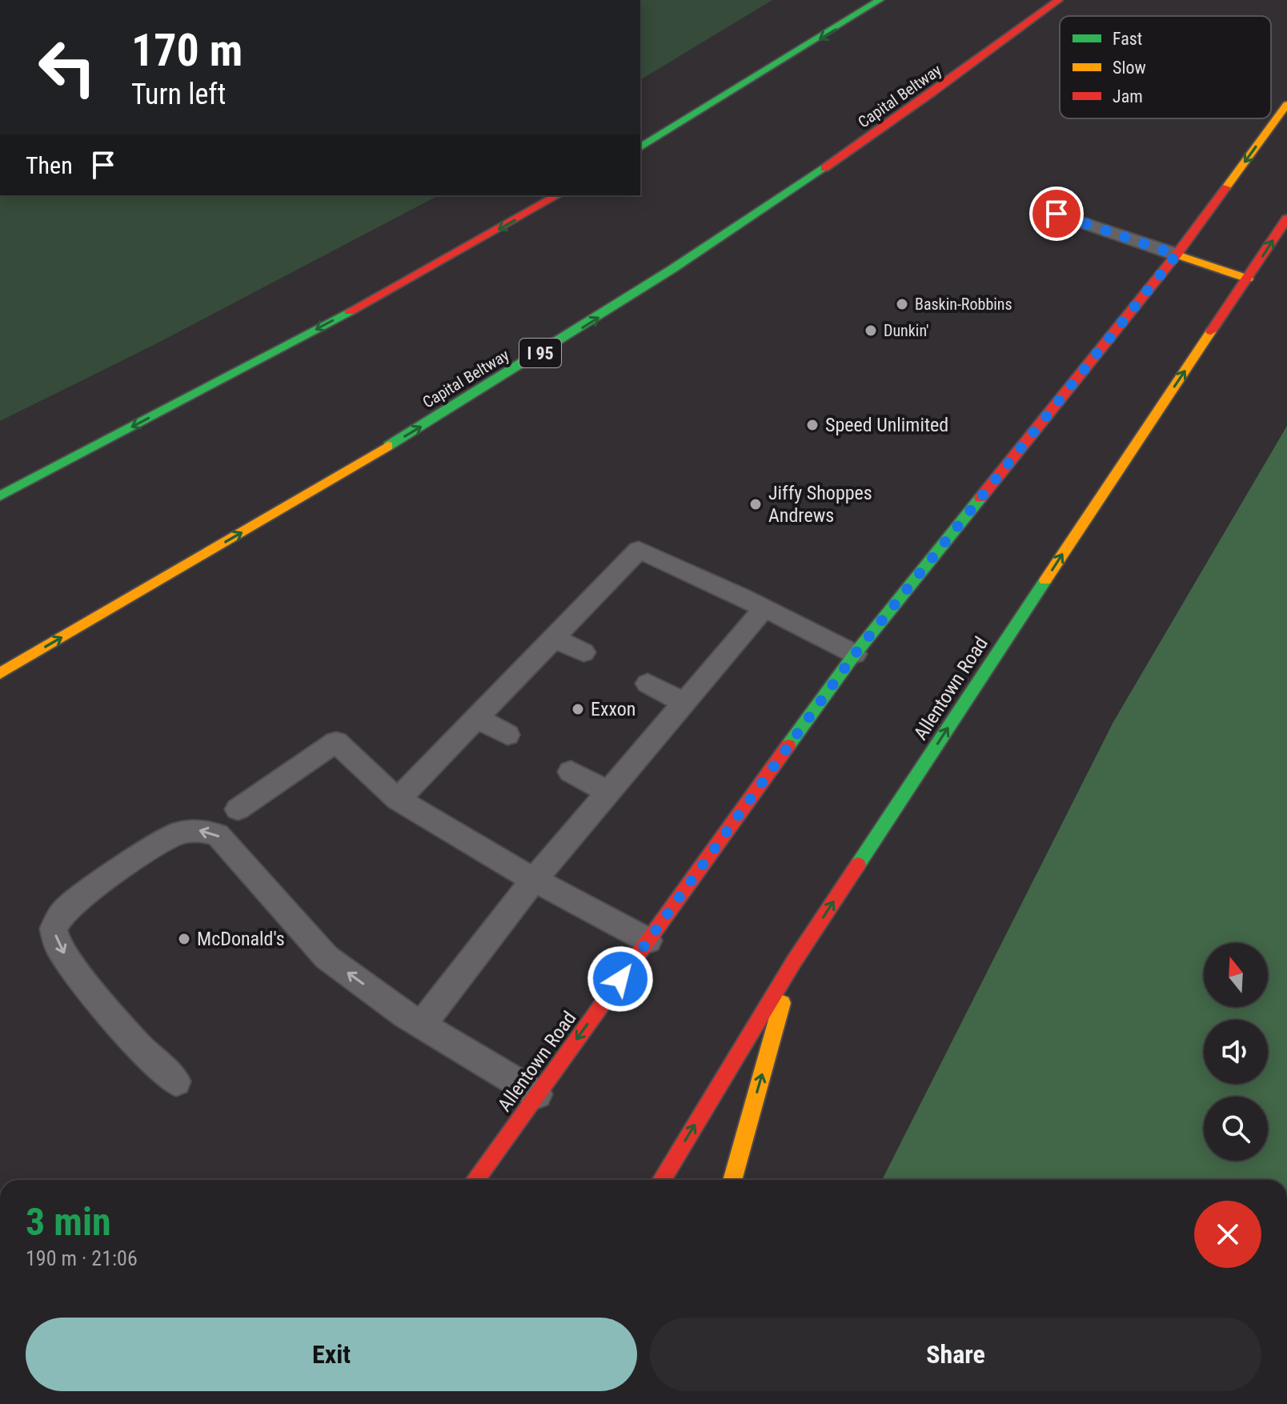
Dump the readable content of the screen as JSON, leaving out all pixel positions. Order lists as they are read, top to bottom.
{
  "streets": {
    "main road": ["Capital Beltway", "I 95", "Allentown Road"]
  },
  "places": [
    "Baskin-Robbins",
    "Dunkin'",
    "Speed Unlimited",
    "Jiffy Shoppes Andrews",
    "Exxon",
    "McDonald's"
  ],
  "legend": ["Fast", "Slow", "Jam"],
  "north": "top",
  "page": {
    "turn": ["170 m", "Turn left"],
    "then": "Then",
    "heading": ["3 min", "190 m · 21:06"],
    "buttons": ["Exit", "Share"]
  }
}
